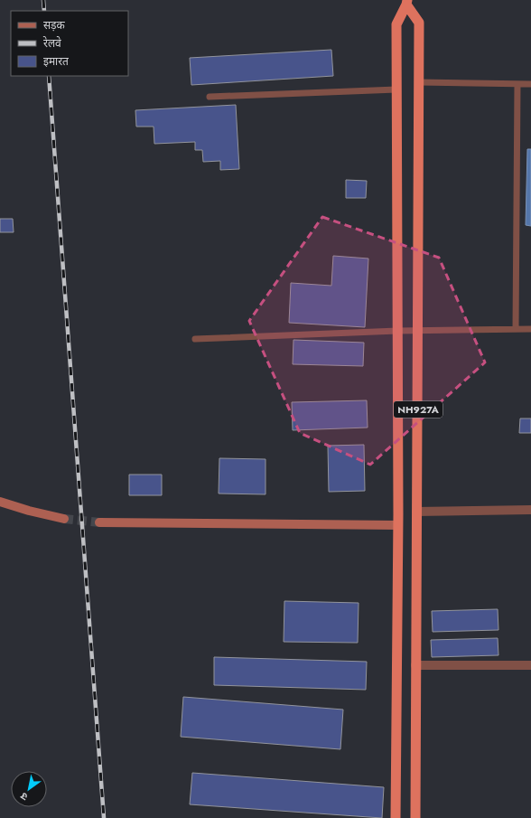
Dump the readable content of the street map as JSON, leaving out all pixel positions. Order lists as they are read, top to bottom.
{
  "streets": {
    "highway": ["NH927A"]
  },
  "legend": ["सड़क", "रेलवे", "इमारत"],
  "north": "bottom left"
}
